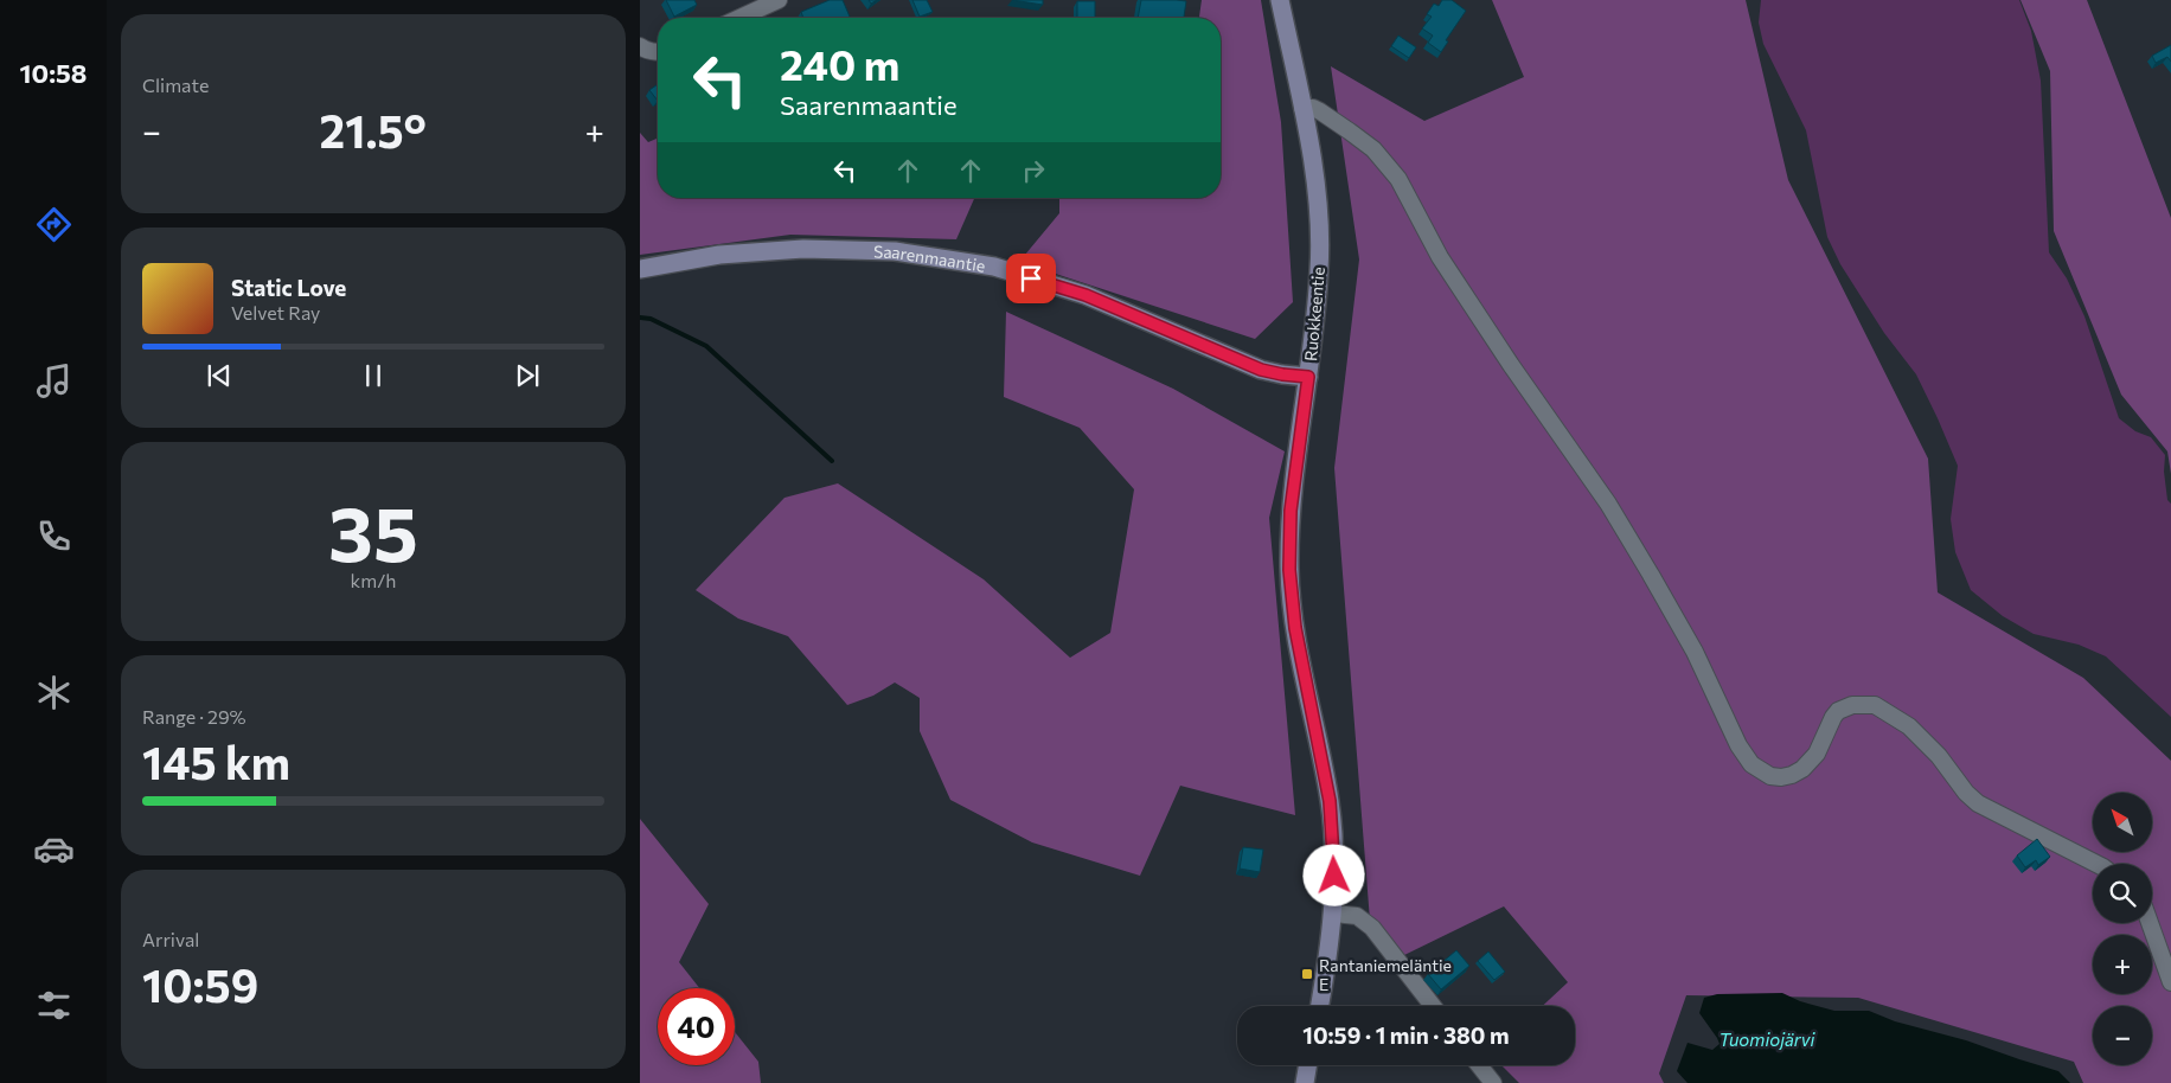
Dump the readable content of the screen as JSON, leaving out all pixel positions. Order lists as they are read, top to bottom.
{
  "streets": {
    "street": ["Saarenmaantie", "Ruokkeentie"]
  },
  "crossings": [
    ["Saarenmaantie", "Ruokkeentie"]
  ],
  "water": ["Tuomiojärvi"],
  "places": {
    "transit": ["Rantaniemeläntie E"]
  },
  "north": "top left",
  "page": {
    "tabs": "10:58",
    "tile": [
      "Climate",
      ["35", "km/h"],
      ["Range · 29%", "145 km"],
      ["Arrival", "10:59"]
    ],
    "turn": ["240 m", "Saarenmaantie"],
    "heat": ["−", "21.5°", "+"],
    "song": ["Static Love", "Velvet Ray"],
    "map_buttons": ["+", "−"],
    "limit": "40",
    "trip": "10:59 · 1 min · 380 m"
  }
}
